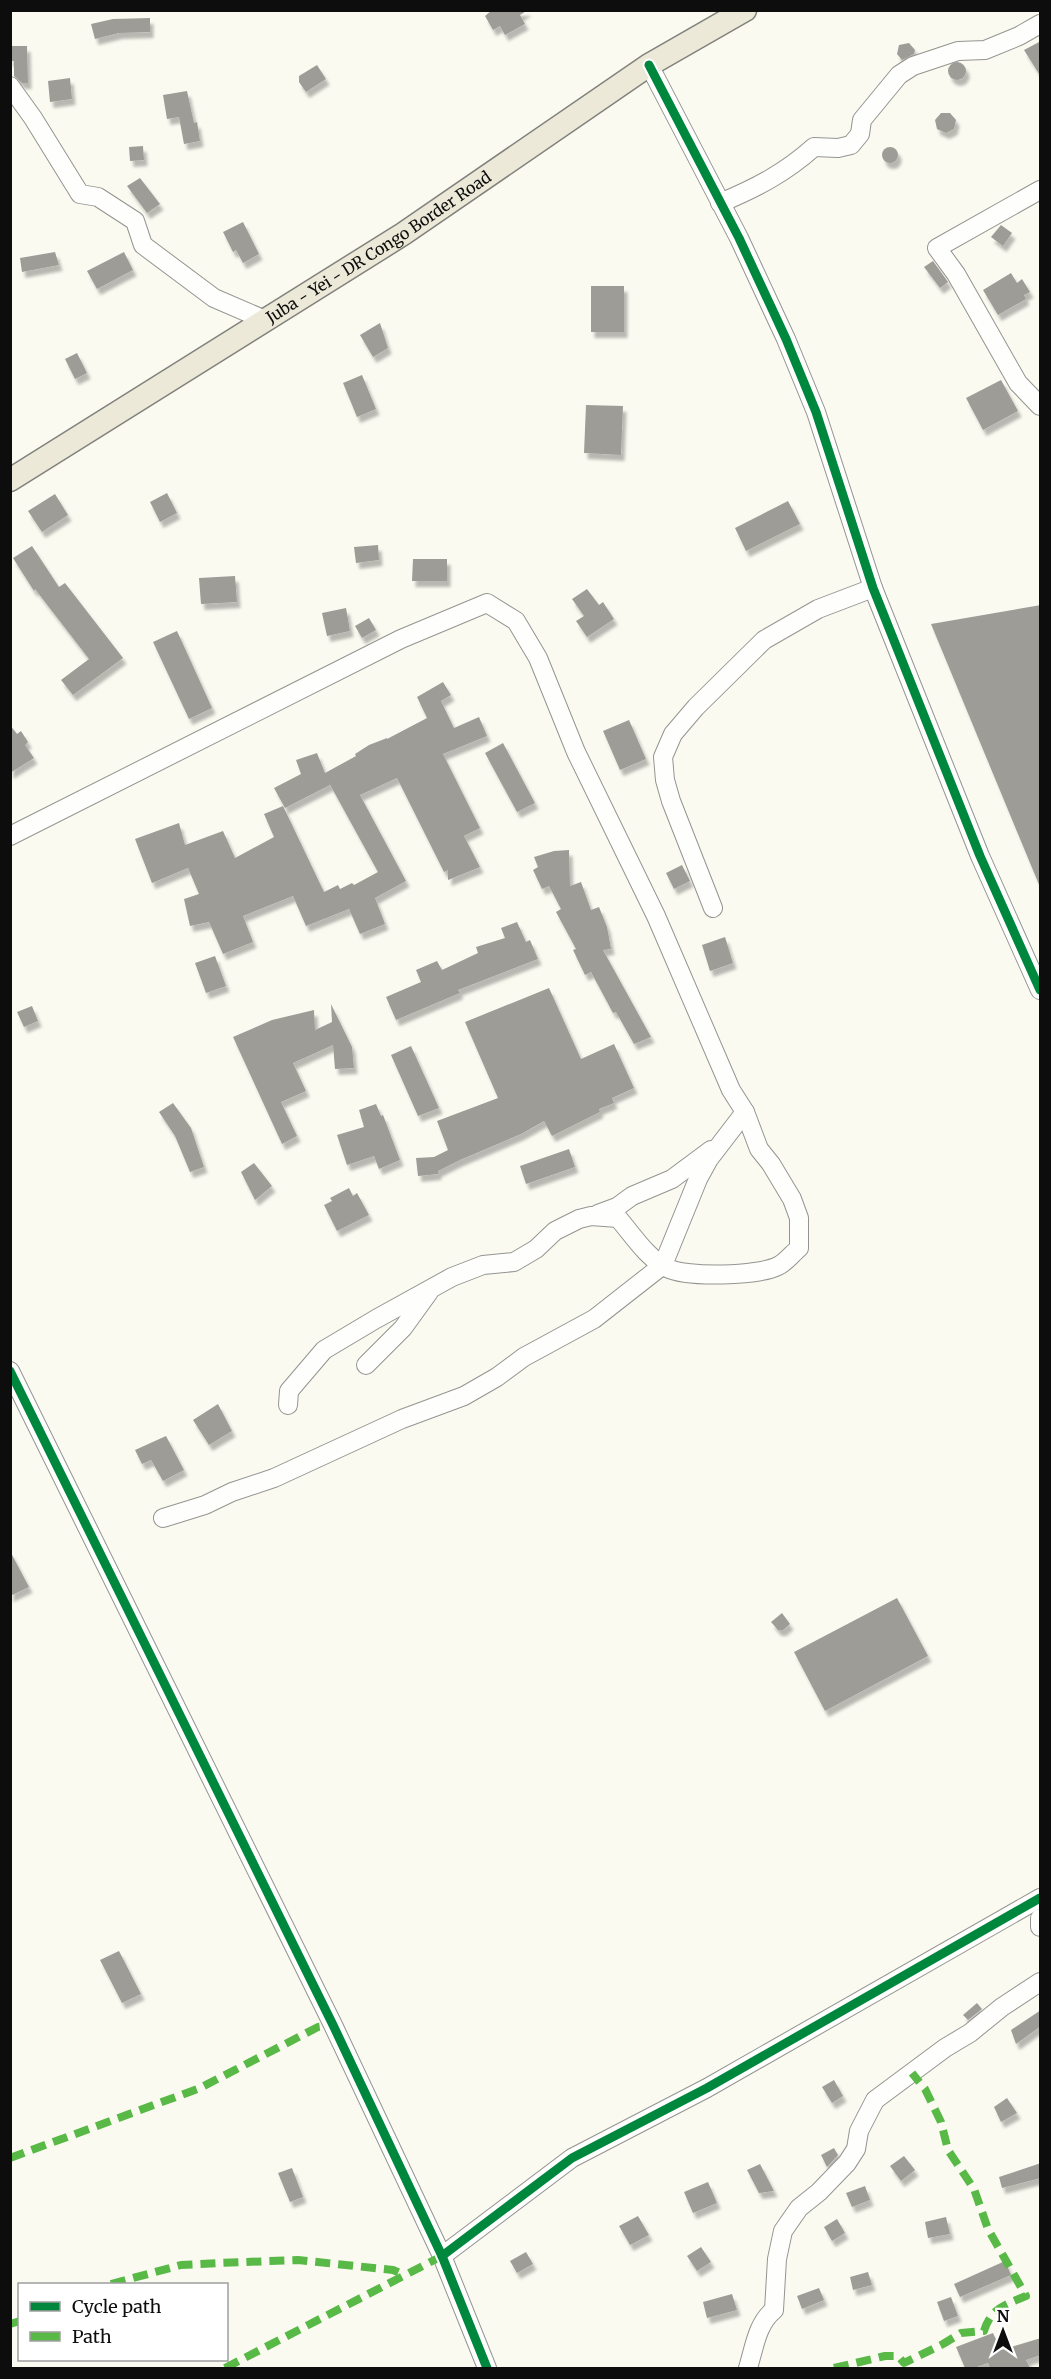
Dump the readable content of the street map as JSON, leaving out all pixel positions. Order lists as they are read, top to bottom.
{
  "streets": {
    "main road": ["Juba - Yei - DR Congo Border Road"]
  },
  "legend": ["Cycle path", "Path"],
  "north": "top"
}
